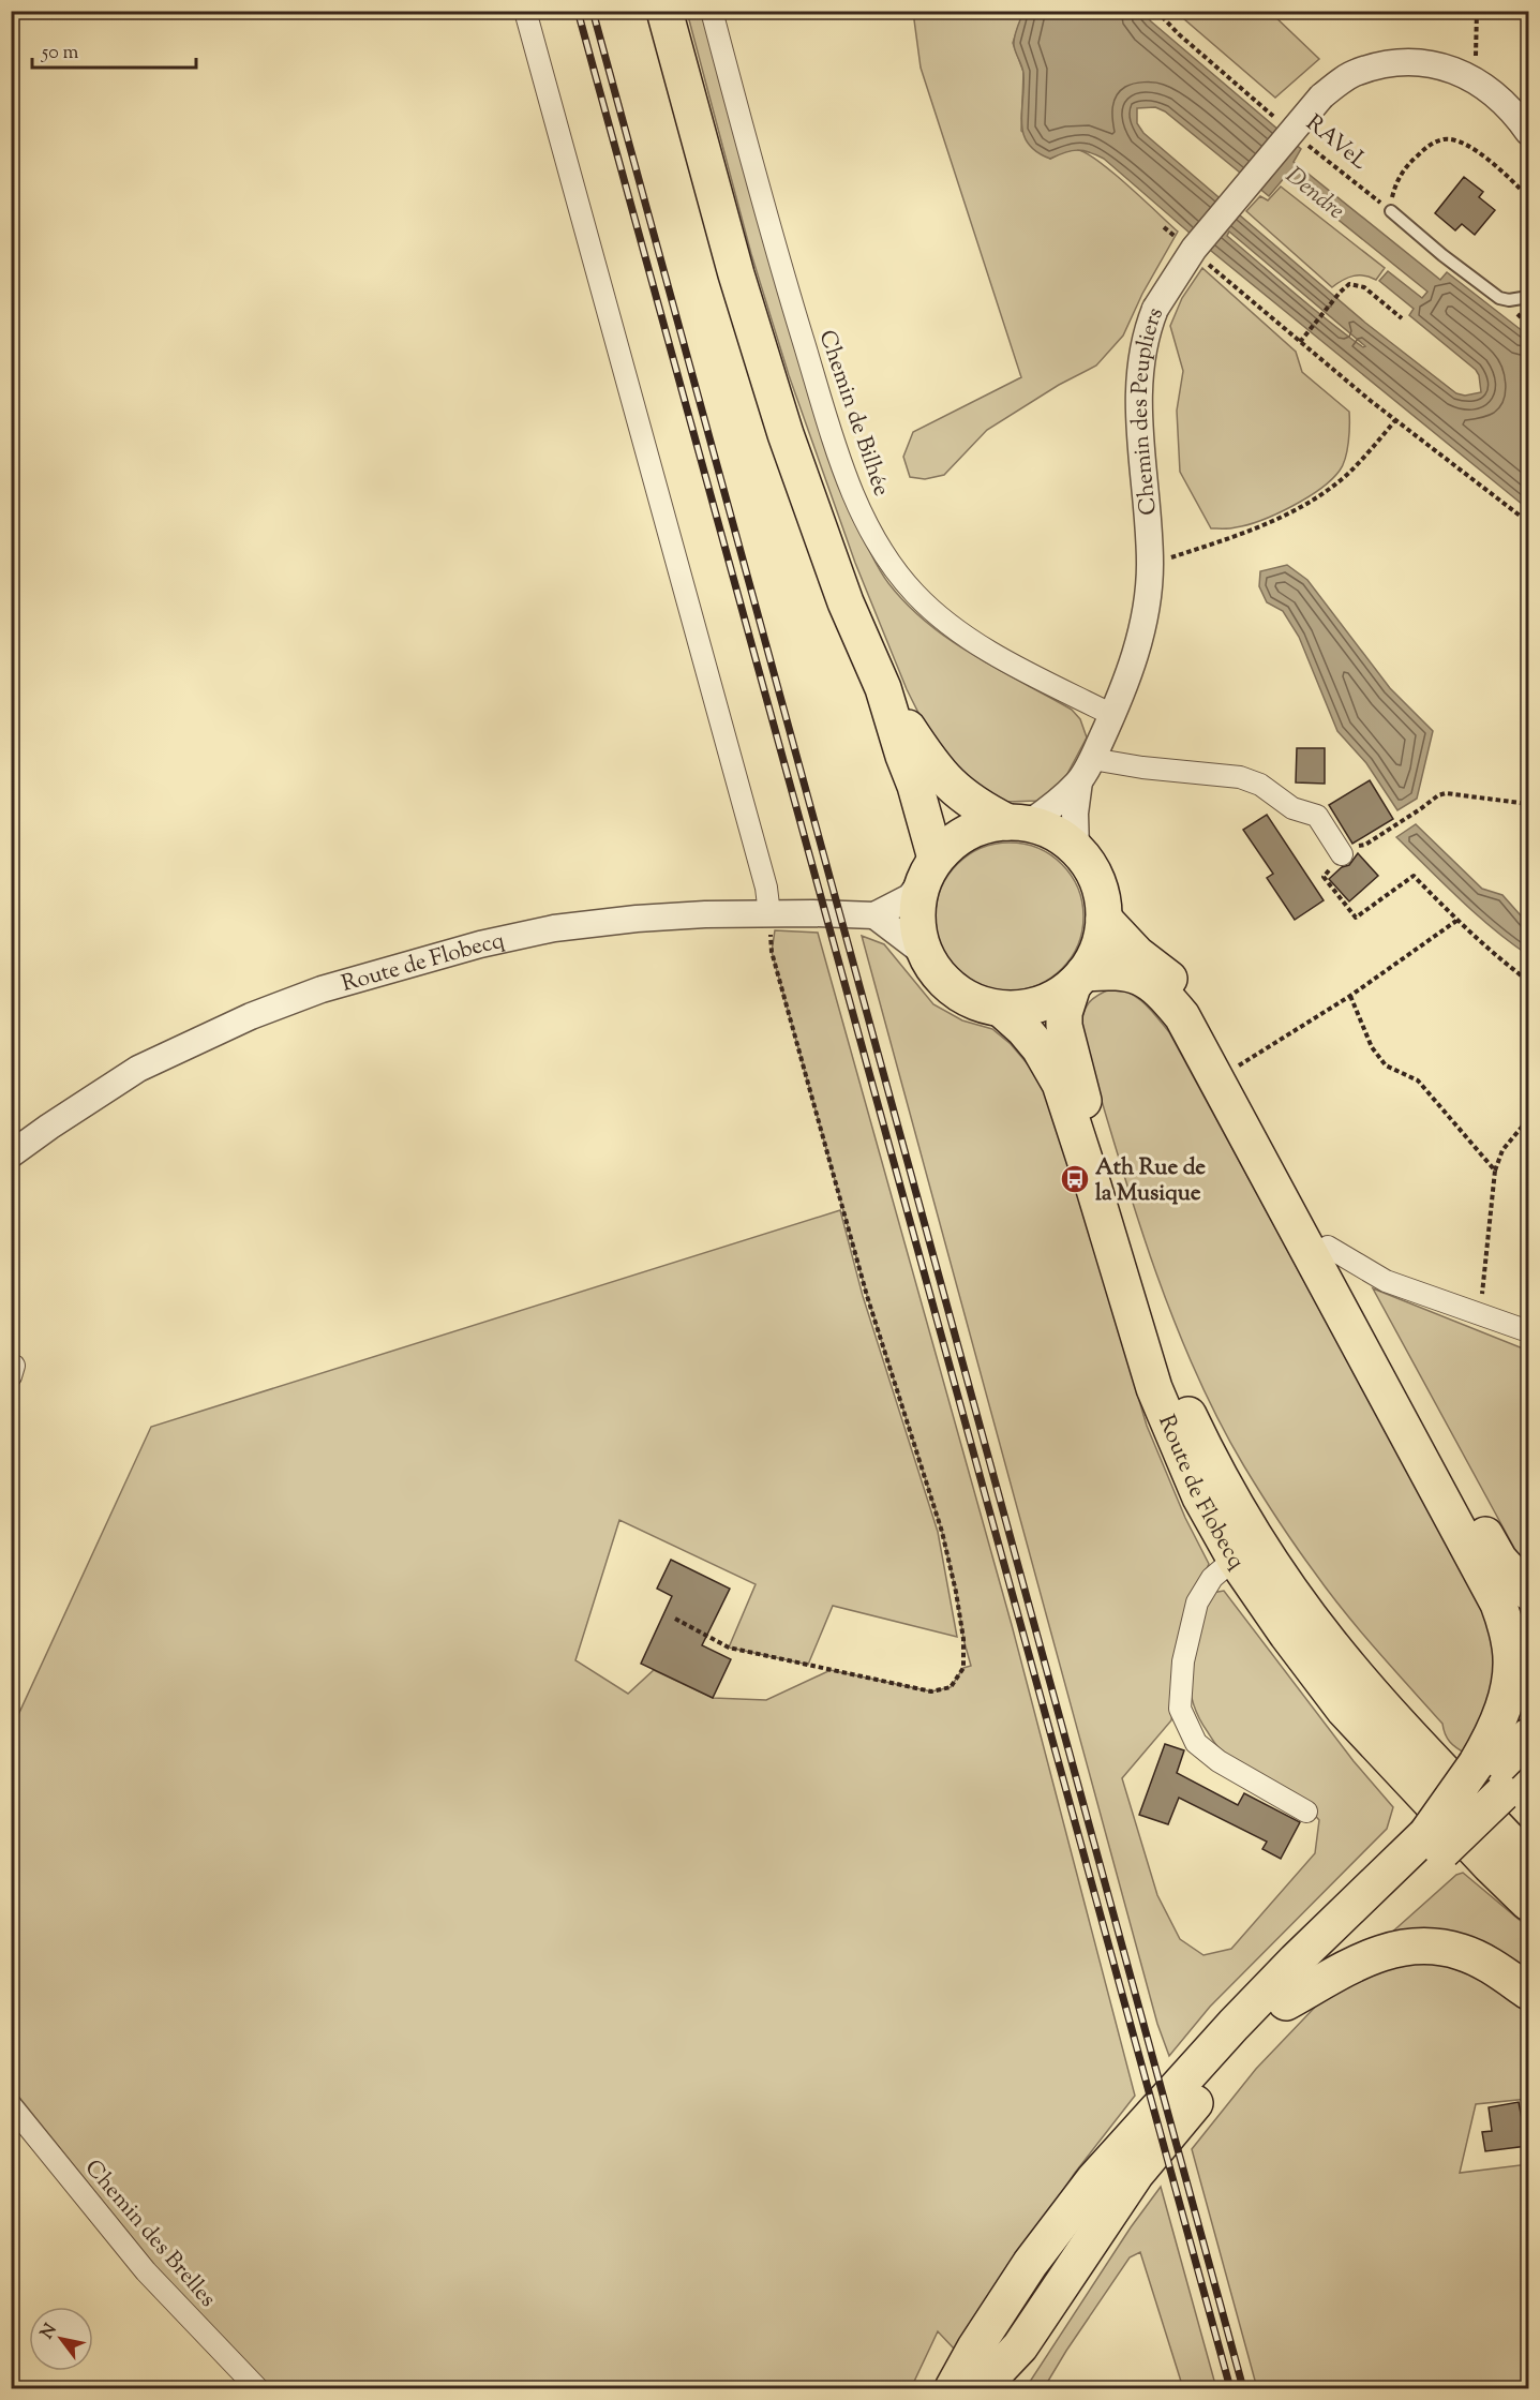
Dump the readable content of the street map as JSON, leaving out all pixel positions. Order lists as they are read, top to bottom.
{
  "streets": {
    "highway": ["Route de Flobecq"],
    "street": ["Chemin de Bilhée", "Chemin des Peupliers", "Chemin des Brelles"],
    "path": ["RAVeL"]
  },
  "crossings": [
    ["Chemin de Bilhée", "Chemin des Peupliers"],
    ["Chemin des Peupliers", "Route de Flobecq"]
  ],
  "water": ["Dendre"],
  "places": {
    "bus stop": ["Ath Rue de la Musique"]
  },
  "scale_bar": "50 m",
  "north": "top left"
}
